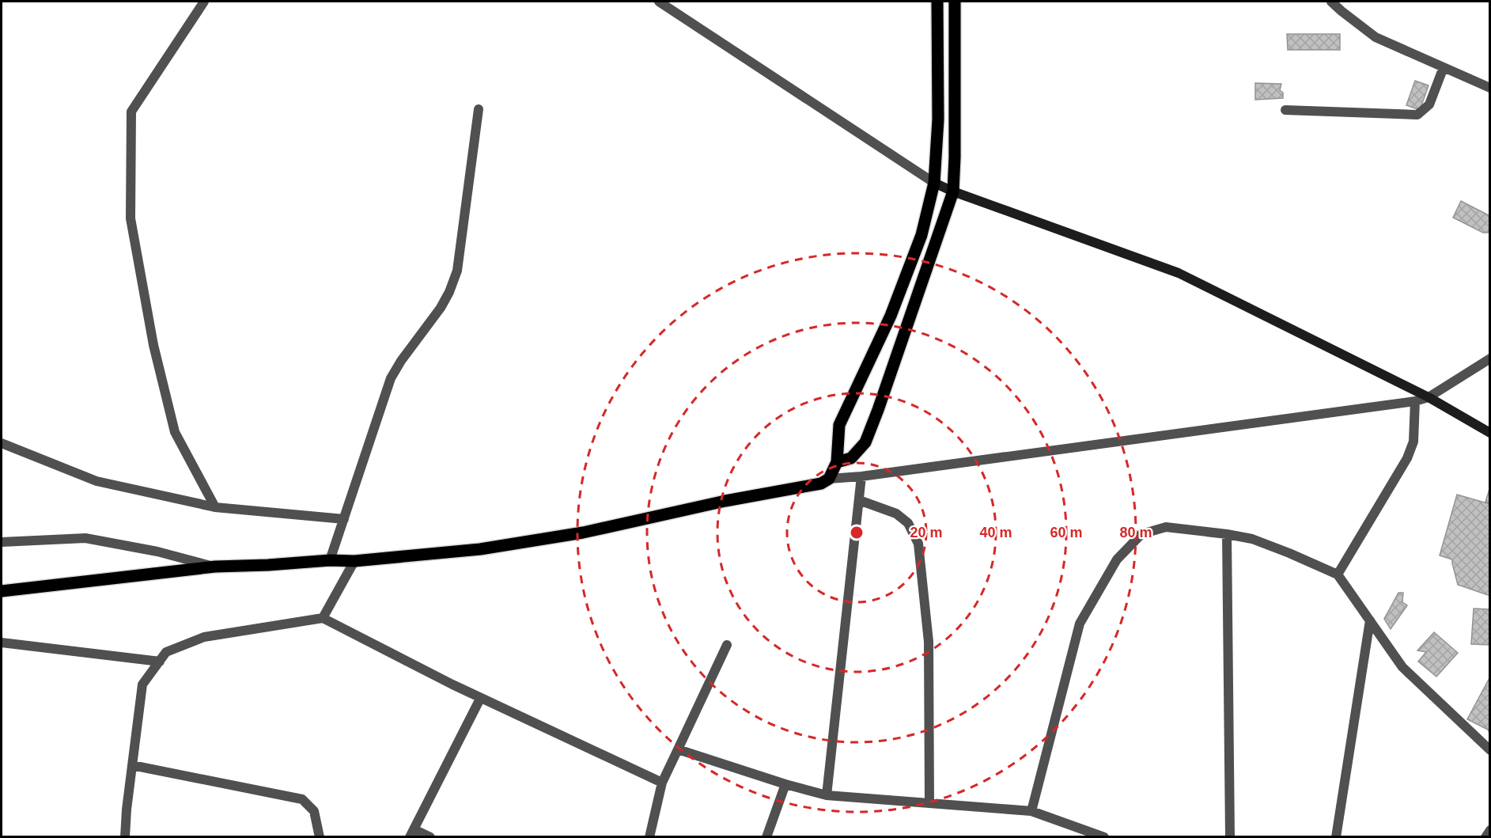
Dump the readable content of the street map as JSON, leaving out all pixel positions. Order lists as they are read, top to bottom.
{
  "rings": [
    "20 m",
    "40 m",
    "60 m",
    "80 m"
  ]
}
